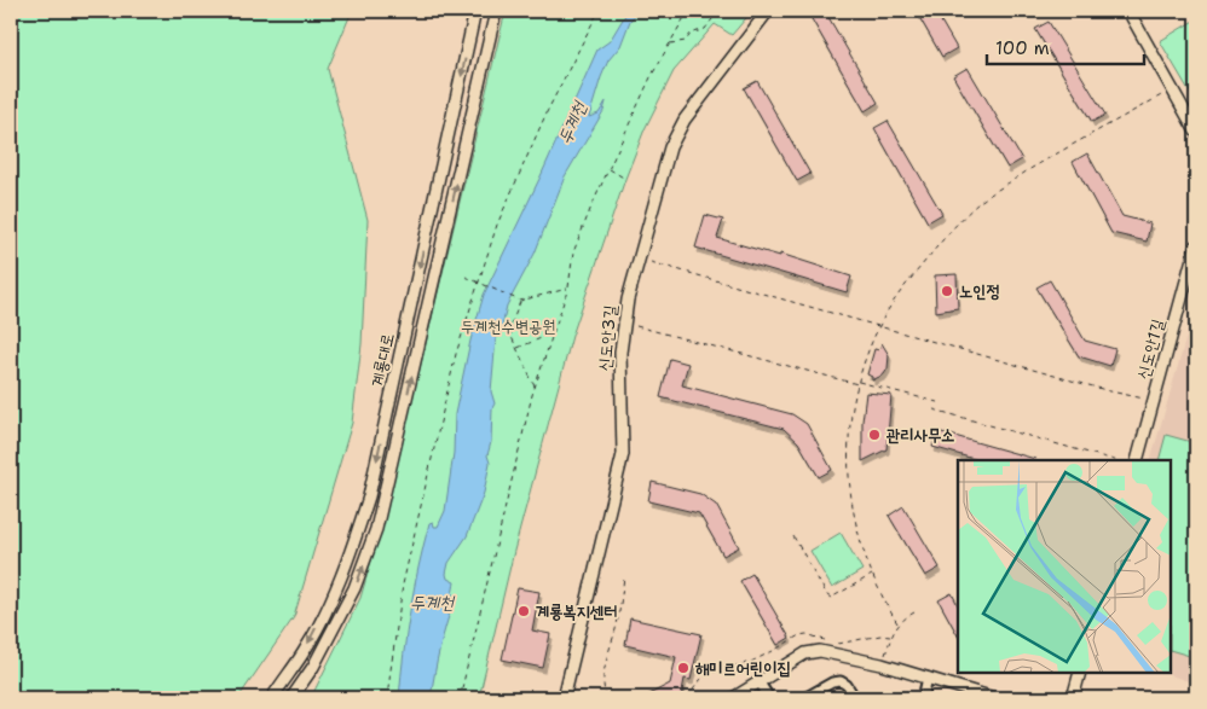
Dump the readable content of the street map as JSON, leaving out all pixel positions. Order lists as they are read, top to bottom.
{
  "streets": {
    "street": ["신도안3길", "신도안1길", "계룡대로"]
  },
  "water": ["두계천"],
  "parks": ["두계천수변공원"],
  "places": [
    "노인정",
    "관리사무소",
    "계룡복지센터",
    "해미르어린이집"
  ],
  "scale_bar": "100 m"
}
